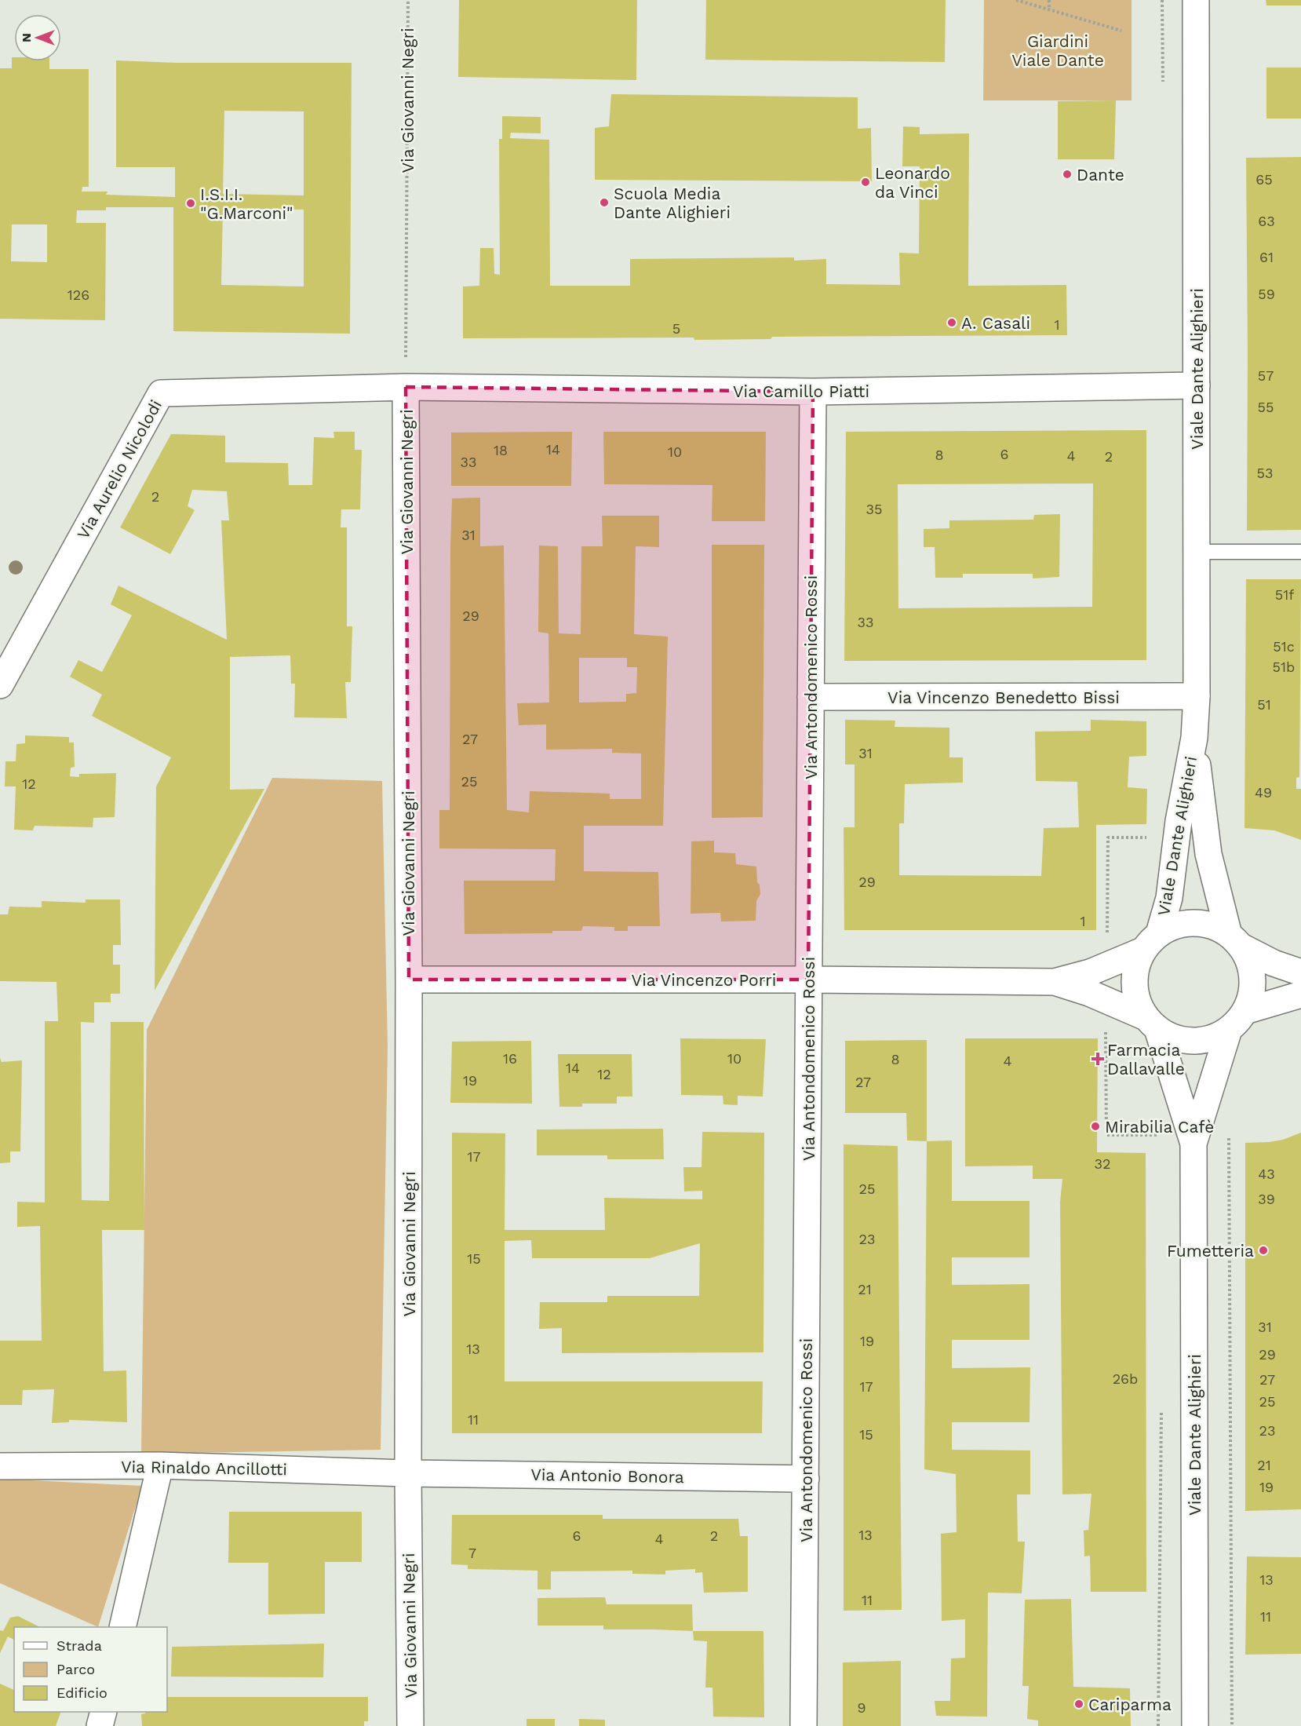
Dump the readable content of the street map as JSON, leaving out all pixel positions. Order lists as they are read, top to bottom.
{
  "streets": {
    "street": [
      "Via Giovanni Negri",
      "Viale Dante Alighieri",
      "Via Camillo Piatti",
      "Via Aurelio Nicolodi",
      "Via Antondomenico Rossi",
      "Via Vincenzo Benedetto Bissi",
      "Via Vincenzo Porri",
      "Via Rinaldo Ancillotti",
      "Via Antonio Bonora"
    ]
  },
  "crossings": [
    ["Via Giovanni Negri", "Via Camillo Piatti"],
    ["Via Giovanni Negri", "Via Aurelio Nicolodi"],
    ["Via Giovanni Negri", "Via Vincenzo Porri"],
    ["Via Giovanni Negri", "Via Rinaldo Ancillotti"],
    ["Via Giovanni Negri", "Via Antonio Bonora"],
    ["Viale Dante Alighieri", "Via Camillo Piatti"],
    ["Viale Dante Alighieri", "Via Vincenzo Benedetto Bissi"],
    ["Viale Dante Alighieri", "Via Vincenzo Porri"],
    ["Via Camillo Piatti", "Via Aurelio Nicolodi"],
    ["Via Camillo Piatti", "Via Antondomenico Rossi"],
    ["Via Antondomenico Rossi", "Via Vincenzo Benedetto Bissi"],
    ["Via Antondomenico Rossi", "Via Vincenzo Porri"],
    ["Via Antondomenico Rossi", "Via Antonio Bonora"],
    ["Via Rinaldo Ancillotti", "Via Antonio Bonora"]
  ],
  "parks": ["Giardini Viale Dante"],
  "places": {
    "other": [
      "Dante",
      "Leonardo da Vinci",
      "Scuola Media Dante Alighieri",
      "I.S.I.I. \"G.Marconi\"",
      "A. Casali",
      "Mirabilia Cafè",
      "Fumetteria",
      "Cariparma"
    ],
    "health": ["Farmacia Dallavalle"]
  },
  "house_numbers": [
    "65",
    "63",
    "61",
    "59",
    "126",
    "1",
    "5",
    "57",
    "55",
    "14",
    "18",
    "10",
    "6",
    "8",
    "4",
    "2",
    "33",
    "53",
    "2",
    "35",
    "31",
    "51f",
    "29",
    "33",
    "51c",
    "51b",
    "51",
    "27",
    "31",
    "25",
    "12",
    "49",
    "29",
    "1",
    "16",
    "10",
    "8",
    "4",
    "14",
    "12",
    "19",
    "27",
    "17",
    "32",
    "43",
    "25",
    "39",
    "23",
    "15",
    "21",
    "31",
    "19",
    "13",
    "29",
    "26b",
    "27",
    "17",
    "25",
    "11",
    "23",
    "15",
    "21",
    "19",
    "13",
    "6",
    "2",
    "4",
    "7",
    "13",
    "11",
    "11",
    "9"
  ],
  "legend": ["Strada", "Parco", "Edificio"],
  "north": "left"
}
